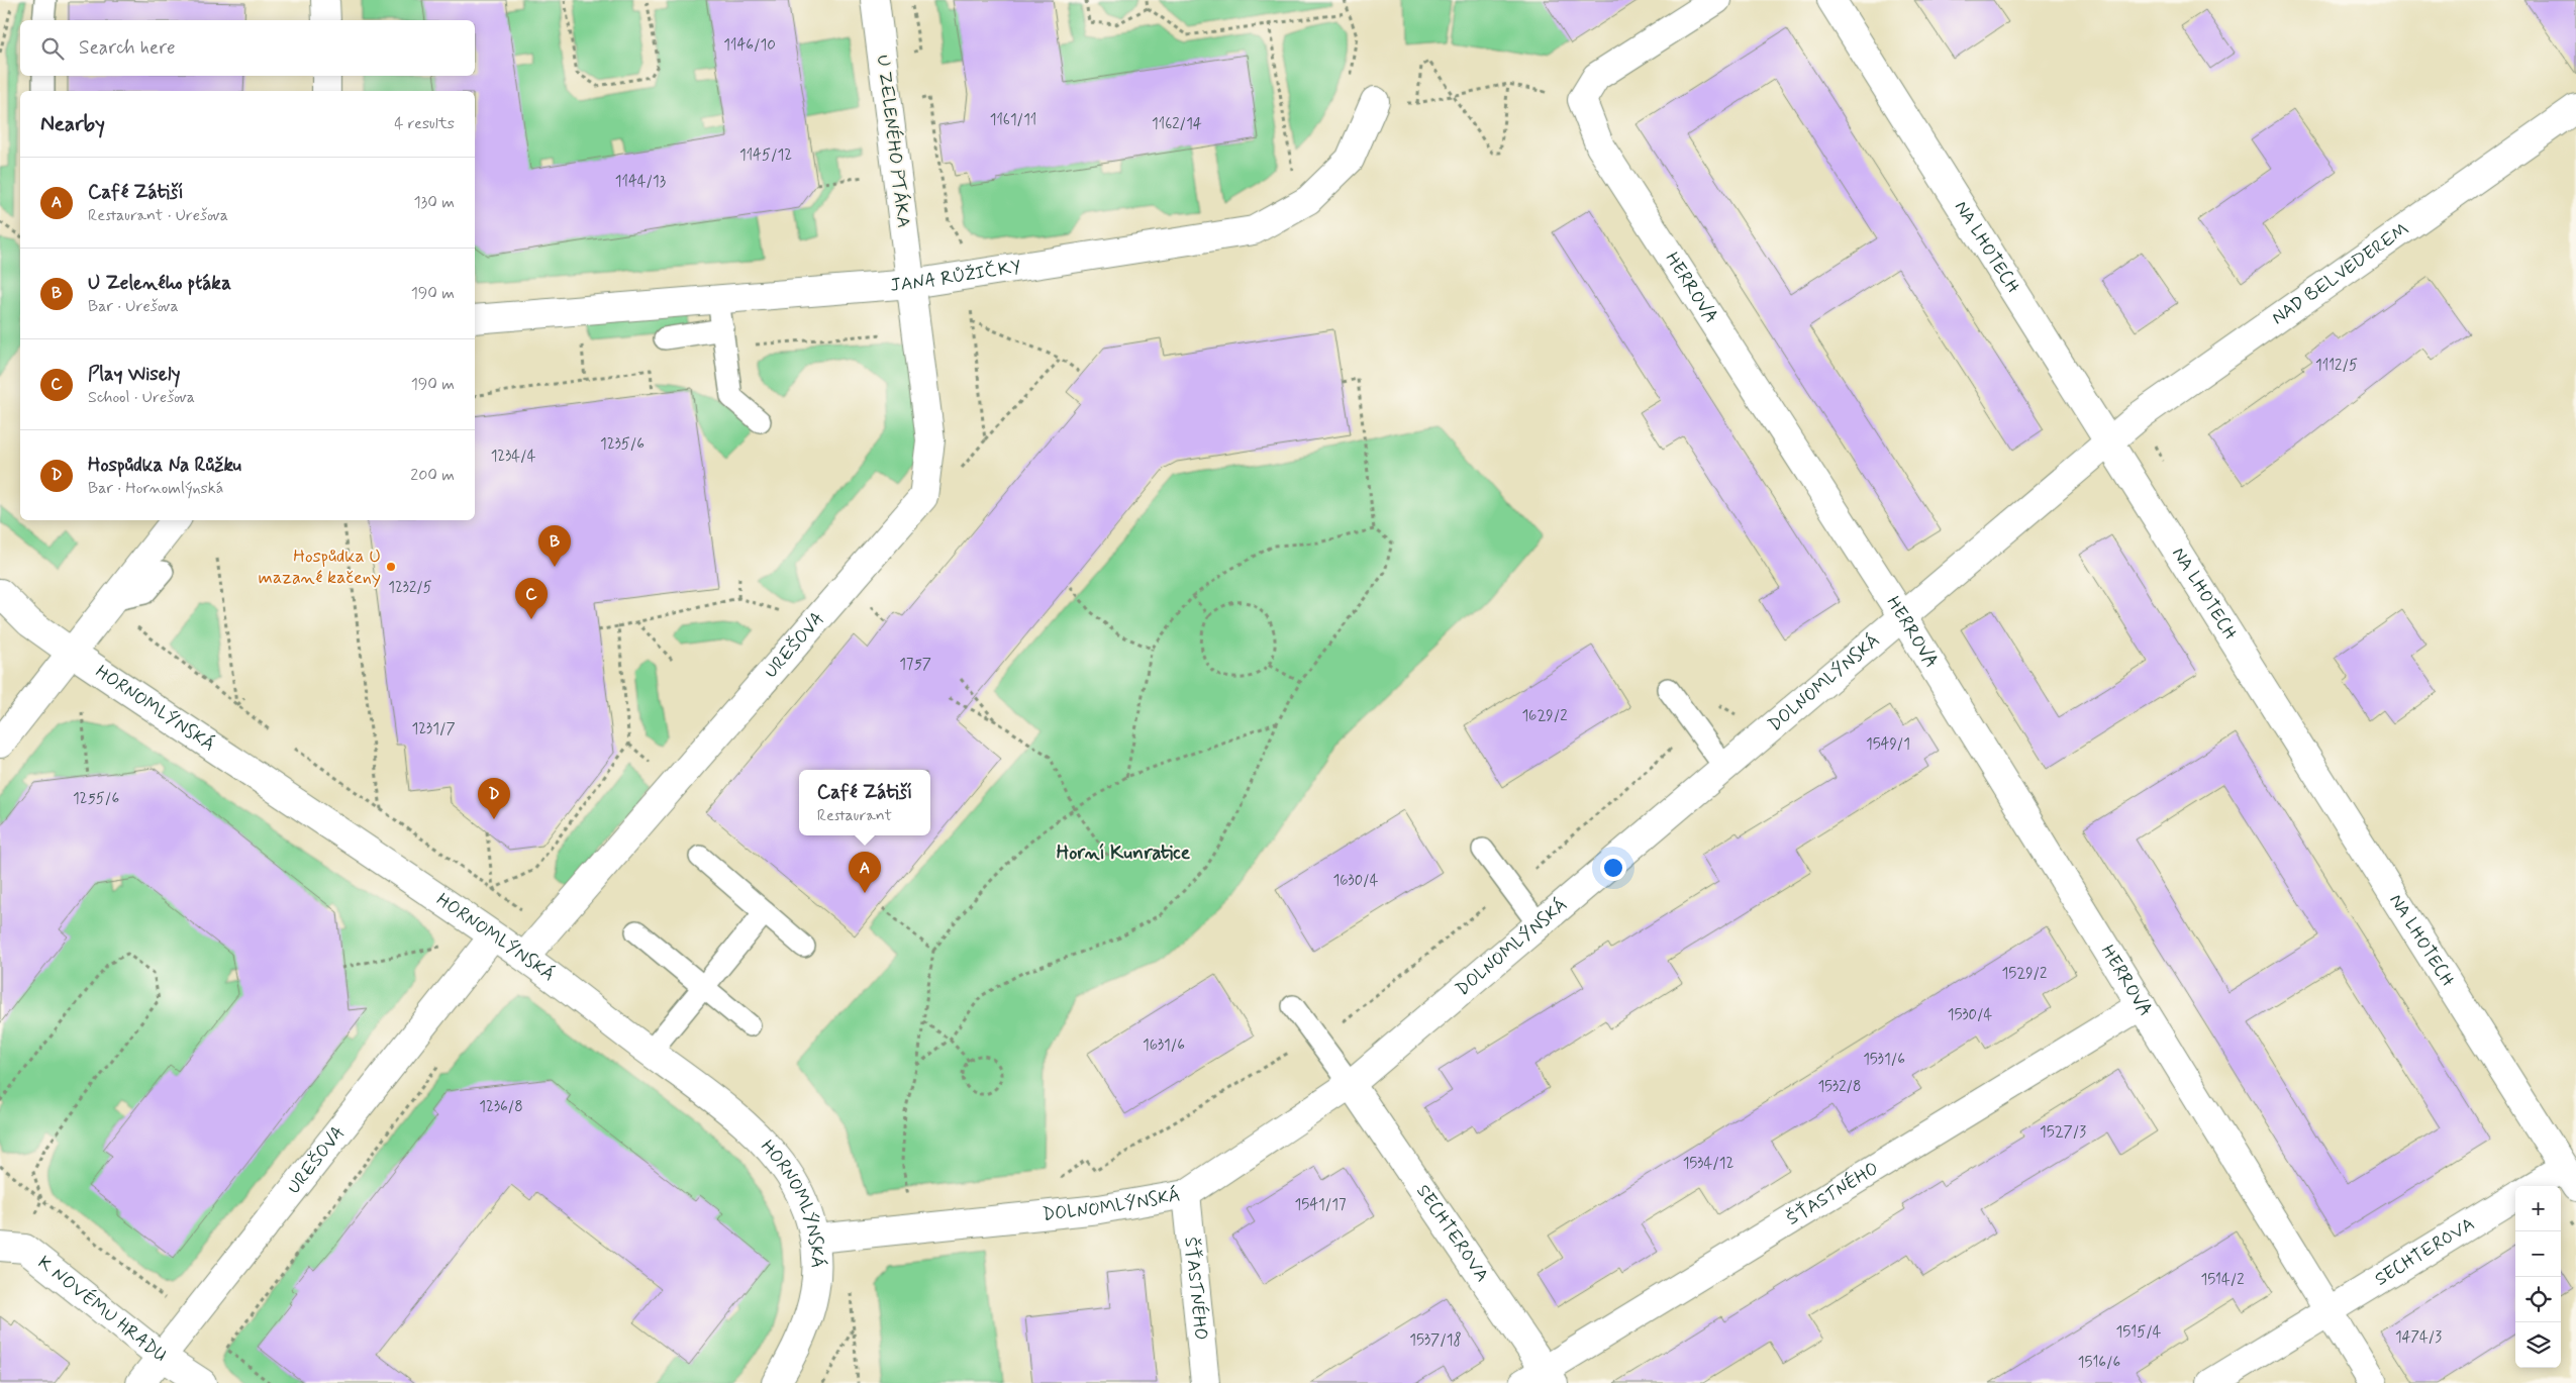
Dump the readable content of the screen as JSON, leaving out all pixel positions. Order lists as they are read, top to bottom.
{
  "streets": {
    "street": [
      "U ZELENÉHO PTÁKA",
      "NA LHOTECH",
      "NAD BELVEDEREM",
      "JANA RŮŽIČKY",
      "HERROVA",
      "UREŠOVA",
      "DOLNOMLÝNSKÁ",
      "HORNOMLÝNSKÁ",
      "ŠŤASTNÉHO",
      "SECHTEROVA",
      "K NOVÉMU HRADU"
    ]
  },
  "crossings": [
    ["U ZELENÉHO PTÁKA", "JANA RŮŽIČKY"],
    ["U ZELENÉHO PTÁKA", "UREŠOVA"],
    ["NA LHOTECH", "NAD BELVEDEREM"],
    ["NA LHOTECH", "DOLNOMLÝNSKÁ"],
    ["NAD BELVEDEREM", "DOLNOMLÝNSKÁ"],
    ["JANA RŮŽIČKY", "UREŠOVA"],
    ["HERROVA", "DOLNOMLÝNSKÁ"],
    ["HERROVA", "ŠŤASTNÉHO"],
    ["HERROVA", "SECHTEROVA"],
    ["UREŠOVA", "HORNOMLÝNSKÁ"],
    ["UREŠOVA", "K NOVÉMU HRADU"],
    ["DOLNOMLÝNSKÁ", "HORNOMLÝNSKÁ"],
    ["DOLNOMLÝNSKÁ", "ŠŤASTNÉHO"],
    ["DOLNOMLÝNSKÁ", "SECHTEROVA"],
    ["ŠŤASTNÉHO", "SECHTEROVA"]
  ],
  "districts": ["Horní Kunratice"],
  "places": ["Hospůdka U mazané kačeny"],
  "house_numbers": [
    "1146/10",
    "1161/11",
    "1162/14",
    "1145/12",
    "1144/13",
    "1112/5",
    "1235/6",
    "1234/4",
    "1232/5",
    "1757",
    "1629/2",
    "1231/7",
    "1549/1",
    "1255/6",
    "1630/4",
    "1529/2",
    "1530/4",
    "1631/6",
    "1531/6",
    "1532/8",
    "1236/8",
    "1527/3",
    "1534/12",
    "1541/17",
    "1514/2",
    "1515/4",
    "1474/3",
    "1537/18",
    "1516/6"
  ],
  "page": {
    "search": "Search here",
    "heading": ["Nearby", "4 results"],
    "list": [
      {
        "mark": "A",
        "name": "Café Zátiší",
        "note": "Restaurant · Urešova",
        "value": "130 m"
      },
      {
        "mark": "B",
        "name": "U Zeleného ptáka",
        "note": "Bar · Urešova",
        "value": "190 m"
      },
      {
        "mark": "C",
        "name": "Play Wisely",
        "note": "School · Urešova",
        "value": "190 m"
      },
      {
        "mark": "D",
        "name": "Hospůdka Na Růžku",
        "note": "Bar · Hornomlýnská",
        "value": "200 m"
      }
    ],
    "pins": [
      "B",
      "C",
      "D",
      "A"
    ],
    "popup": ["Café Zátiší", "Restaurant"],
    "map_buttons": ["+", "−"]
  }
}
